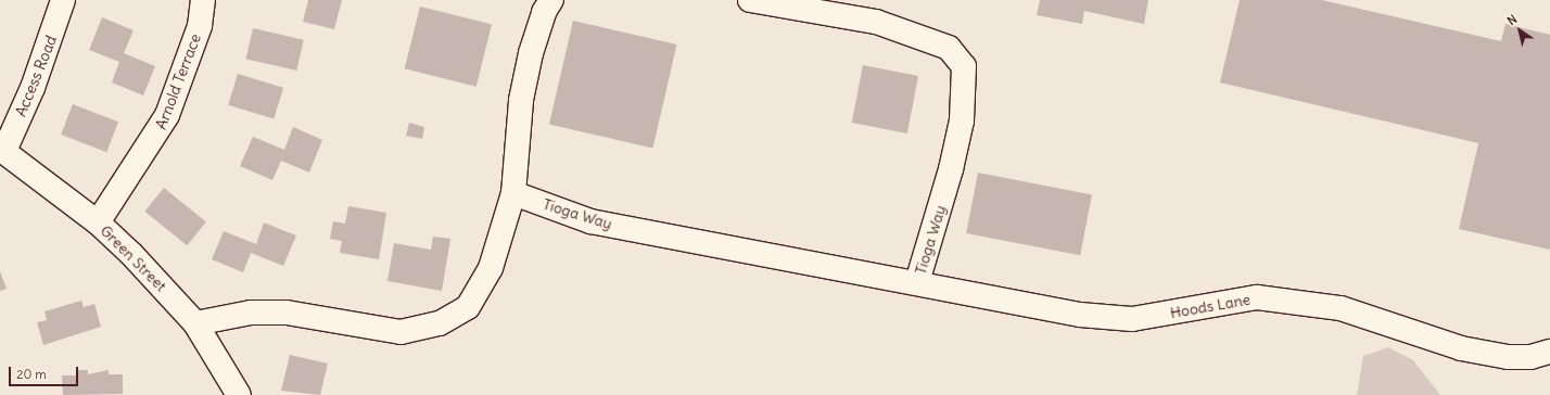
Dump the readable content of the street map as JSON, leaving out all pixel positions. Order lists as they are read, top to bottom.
{
  "streets": {
    "street": [
      "Access Road",
      "Arnold Terrace",
      "Tioga Way",
      "Green Street",
      "Hoods Lane"
    ]
  },
  "crossings": [
    ["Access Road", "Green Street"],
    ["Arnold Terrace", "Green Street"],
    ["Tioga Way", "Hoods Lane"]
  ],
  "scale_bar": "20 m",
  "north": "top left"
}
